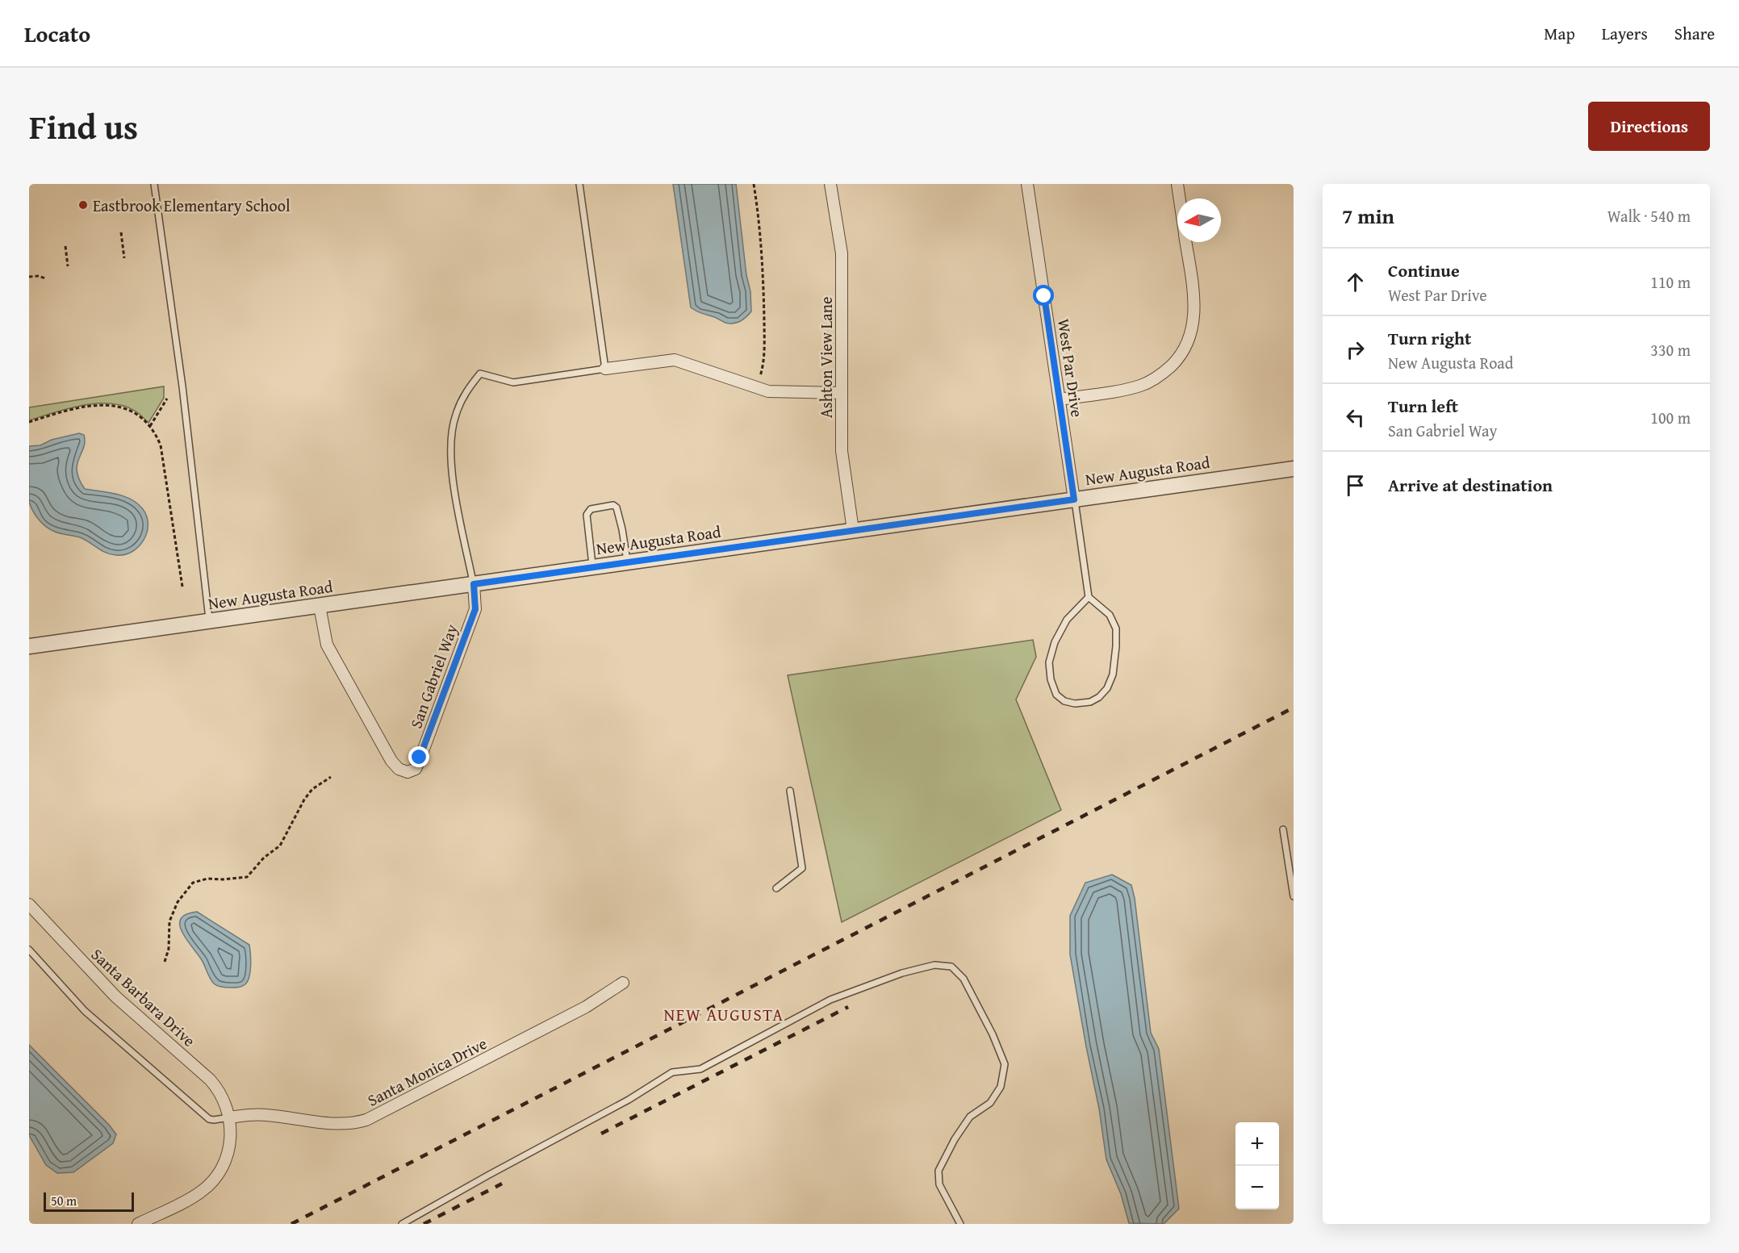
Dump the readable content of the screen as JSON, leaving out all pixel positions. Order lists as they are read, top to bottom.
{
  "streets": {
    "street": [
      "Ashton View Lane",
      "West Par Drive",
      "New Augusta Road",
      "San Gabriel Way",
      "Santa Barbara Drive",
      "Santa Monica Drive"
    ]
  },
  "crossings": [
    ["Ashton View Lane", "New Augusta Road"],
    ["West Par Drive", "New Augusta Road"],
    ["New Augusta Road", "San Gabriel Way"],
    ["Santa Barbara Drive", "Santa Monica Drive"]
  ],
  "districts": ["NEW AUGUSTA"],
  "places": ["Eastbrook Elementary School"],
  "scale_bar": "50 m",
  "north": "left",
  "page": {
    "header": "Locato",
    "nav": ["Map", "Layers", "Share"],
    "title": "Find us",
    "buttons": "Directions",
    "heading": ["7 min", "Walk · 540 m"],
    "list": [
      ["Continue", "West Par Drive", "110 m"],
      ["Turn right", "New Augusta Road", "330 m"],
      ["Turn left", "San Gabriel Way", "100 m"],
      "Arrive at destination"
    ],
    "map_buttons": ["+", "−"],
    "scale": "50 m"
  }
}
